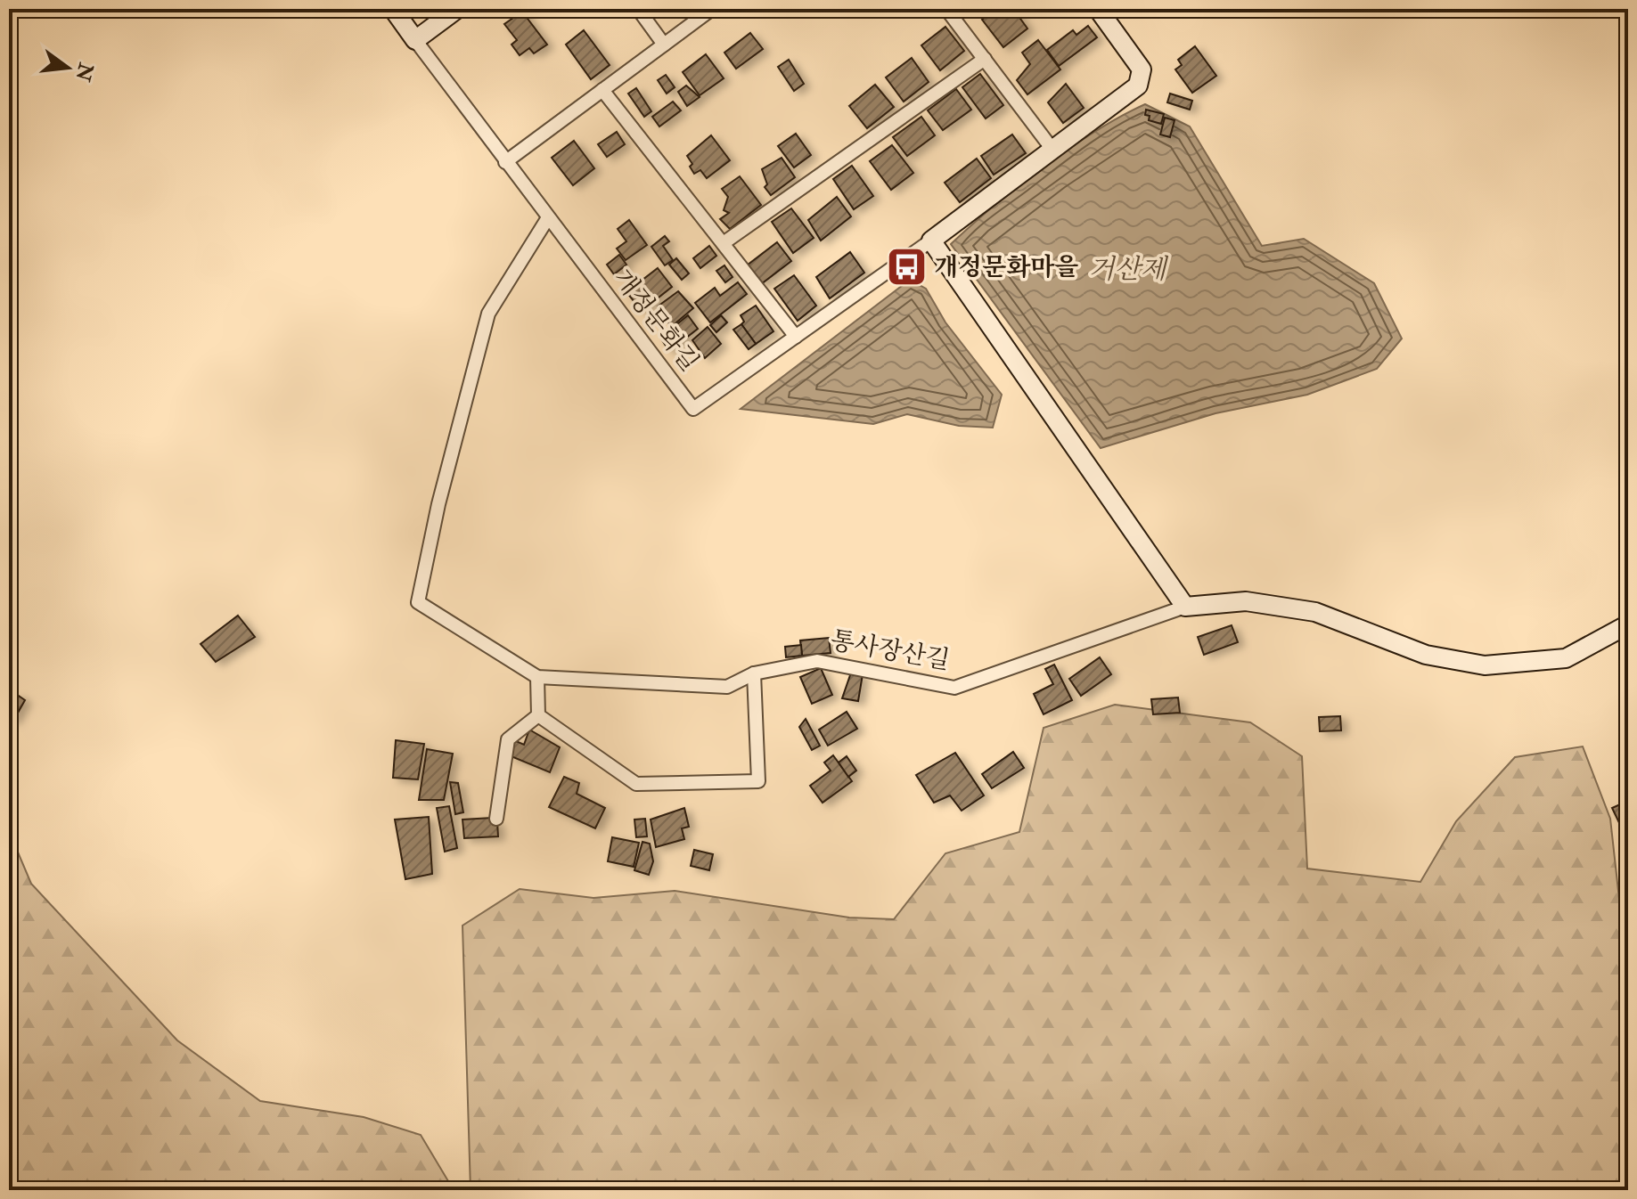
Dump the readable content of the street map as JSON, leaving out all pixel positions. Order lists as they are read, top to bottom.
{
  "streets": {
    "street": ["개정문화길", "통사장산길"]
  },
  "crossings": [
    ["개정문화길", "통사장산길"]
  ],
  "water": ["거산제"],
  "places": {
    "bus stop": ["개정문화마을"]
  },
  "north": "right"
}
